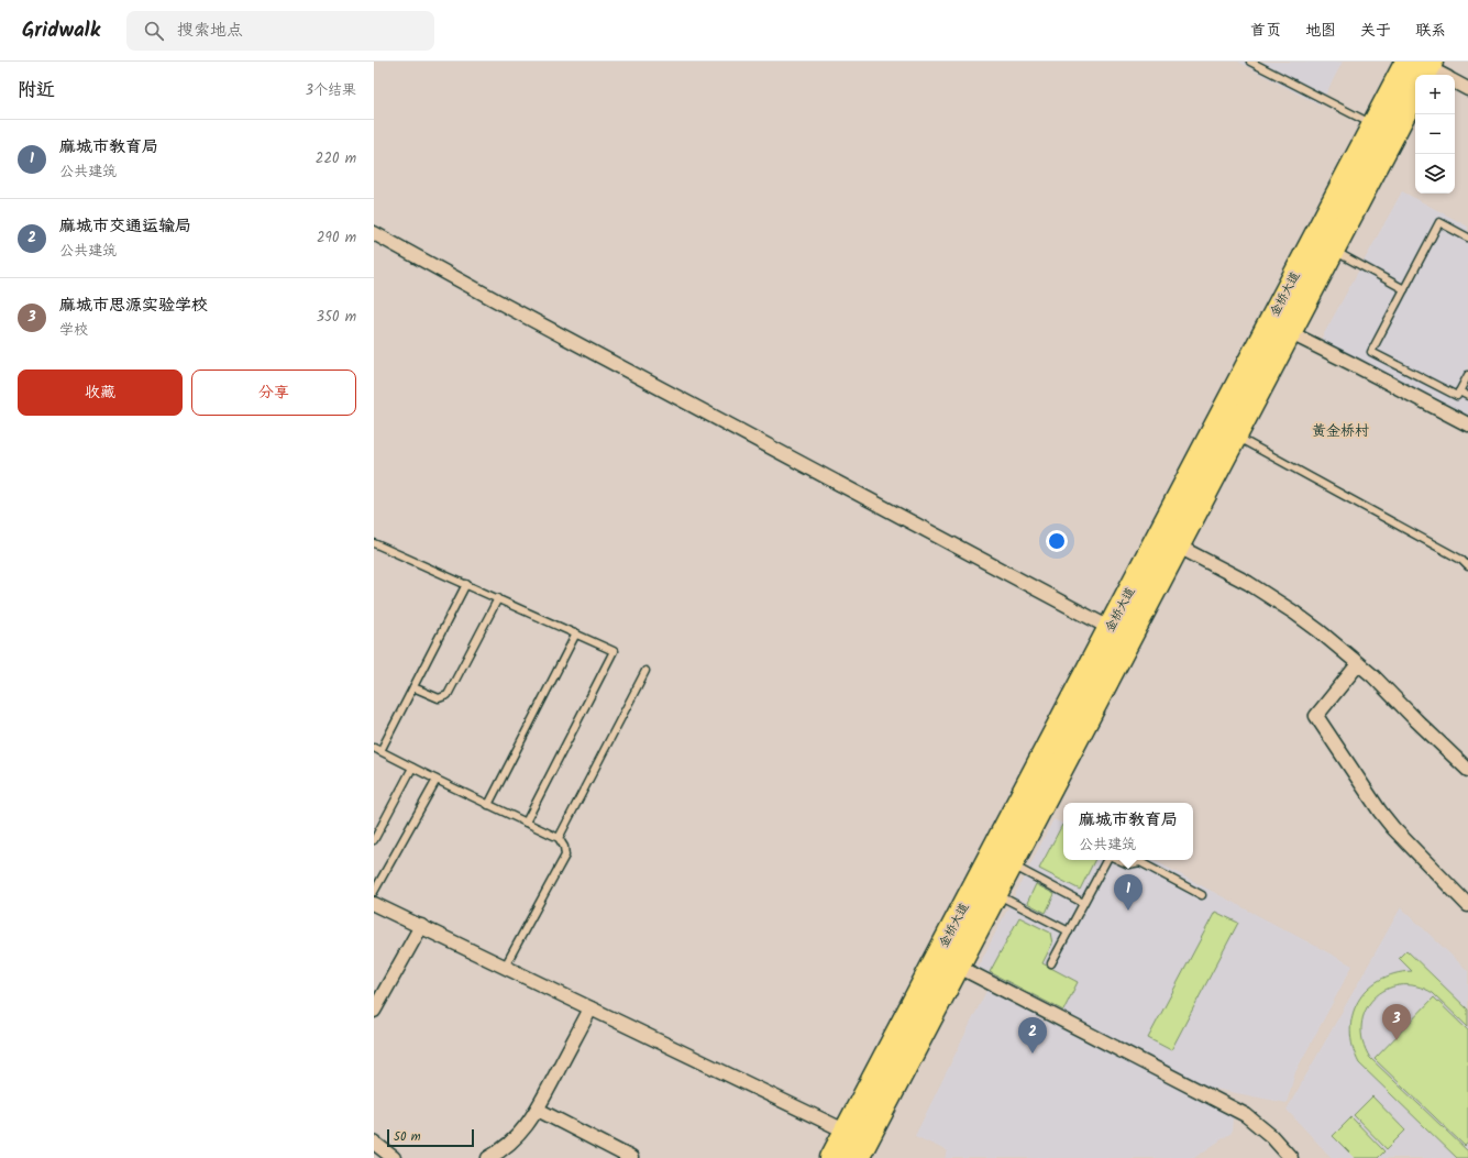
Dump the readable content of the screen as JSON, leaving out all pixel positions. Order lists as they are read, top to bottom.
{
  "streets": {
    "highway": ["金桥大道"]
  },
  "districts": ["黄金桥村"],
  "scale_bar": "50 m",
  "page": {
    "header": "Gridwalk",
    "search": "搜索地点",
    "nav": [
      "首页",
      "地图",
      "关于",
      "联系"
    ],
    "heading": ["附近", "3个结果"],
    "map_buttons": ["+", "−"],
    "list": [
      {
        "mark": "1",
        "name": "麻城市教育局",
        "note": "公共建筑",
        "value": "220 m"
      },
      {
        "mark": "2",
        "name": "麻城市交通运输局",
        "note": "公共建筑",
        "value": "290 m"
      },
      {
        "mark": "3",
        "name": "麻城市思源实验学校",
        "note": "学校",
        "value": "350 m"
      }
    ],
    "buttons": ["收藏", "分享"],
    "popup": ["麻城市教育局", "公共建筑"],
    "pins": ["1", "3", "2"],
    "scale": "50 m"
  }
}
